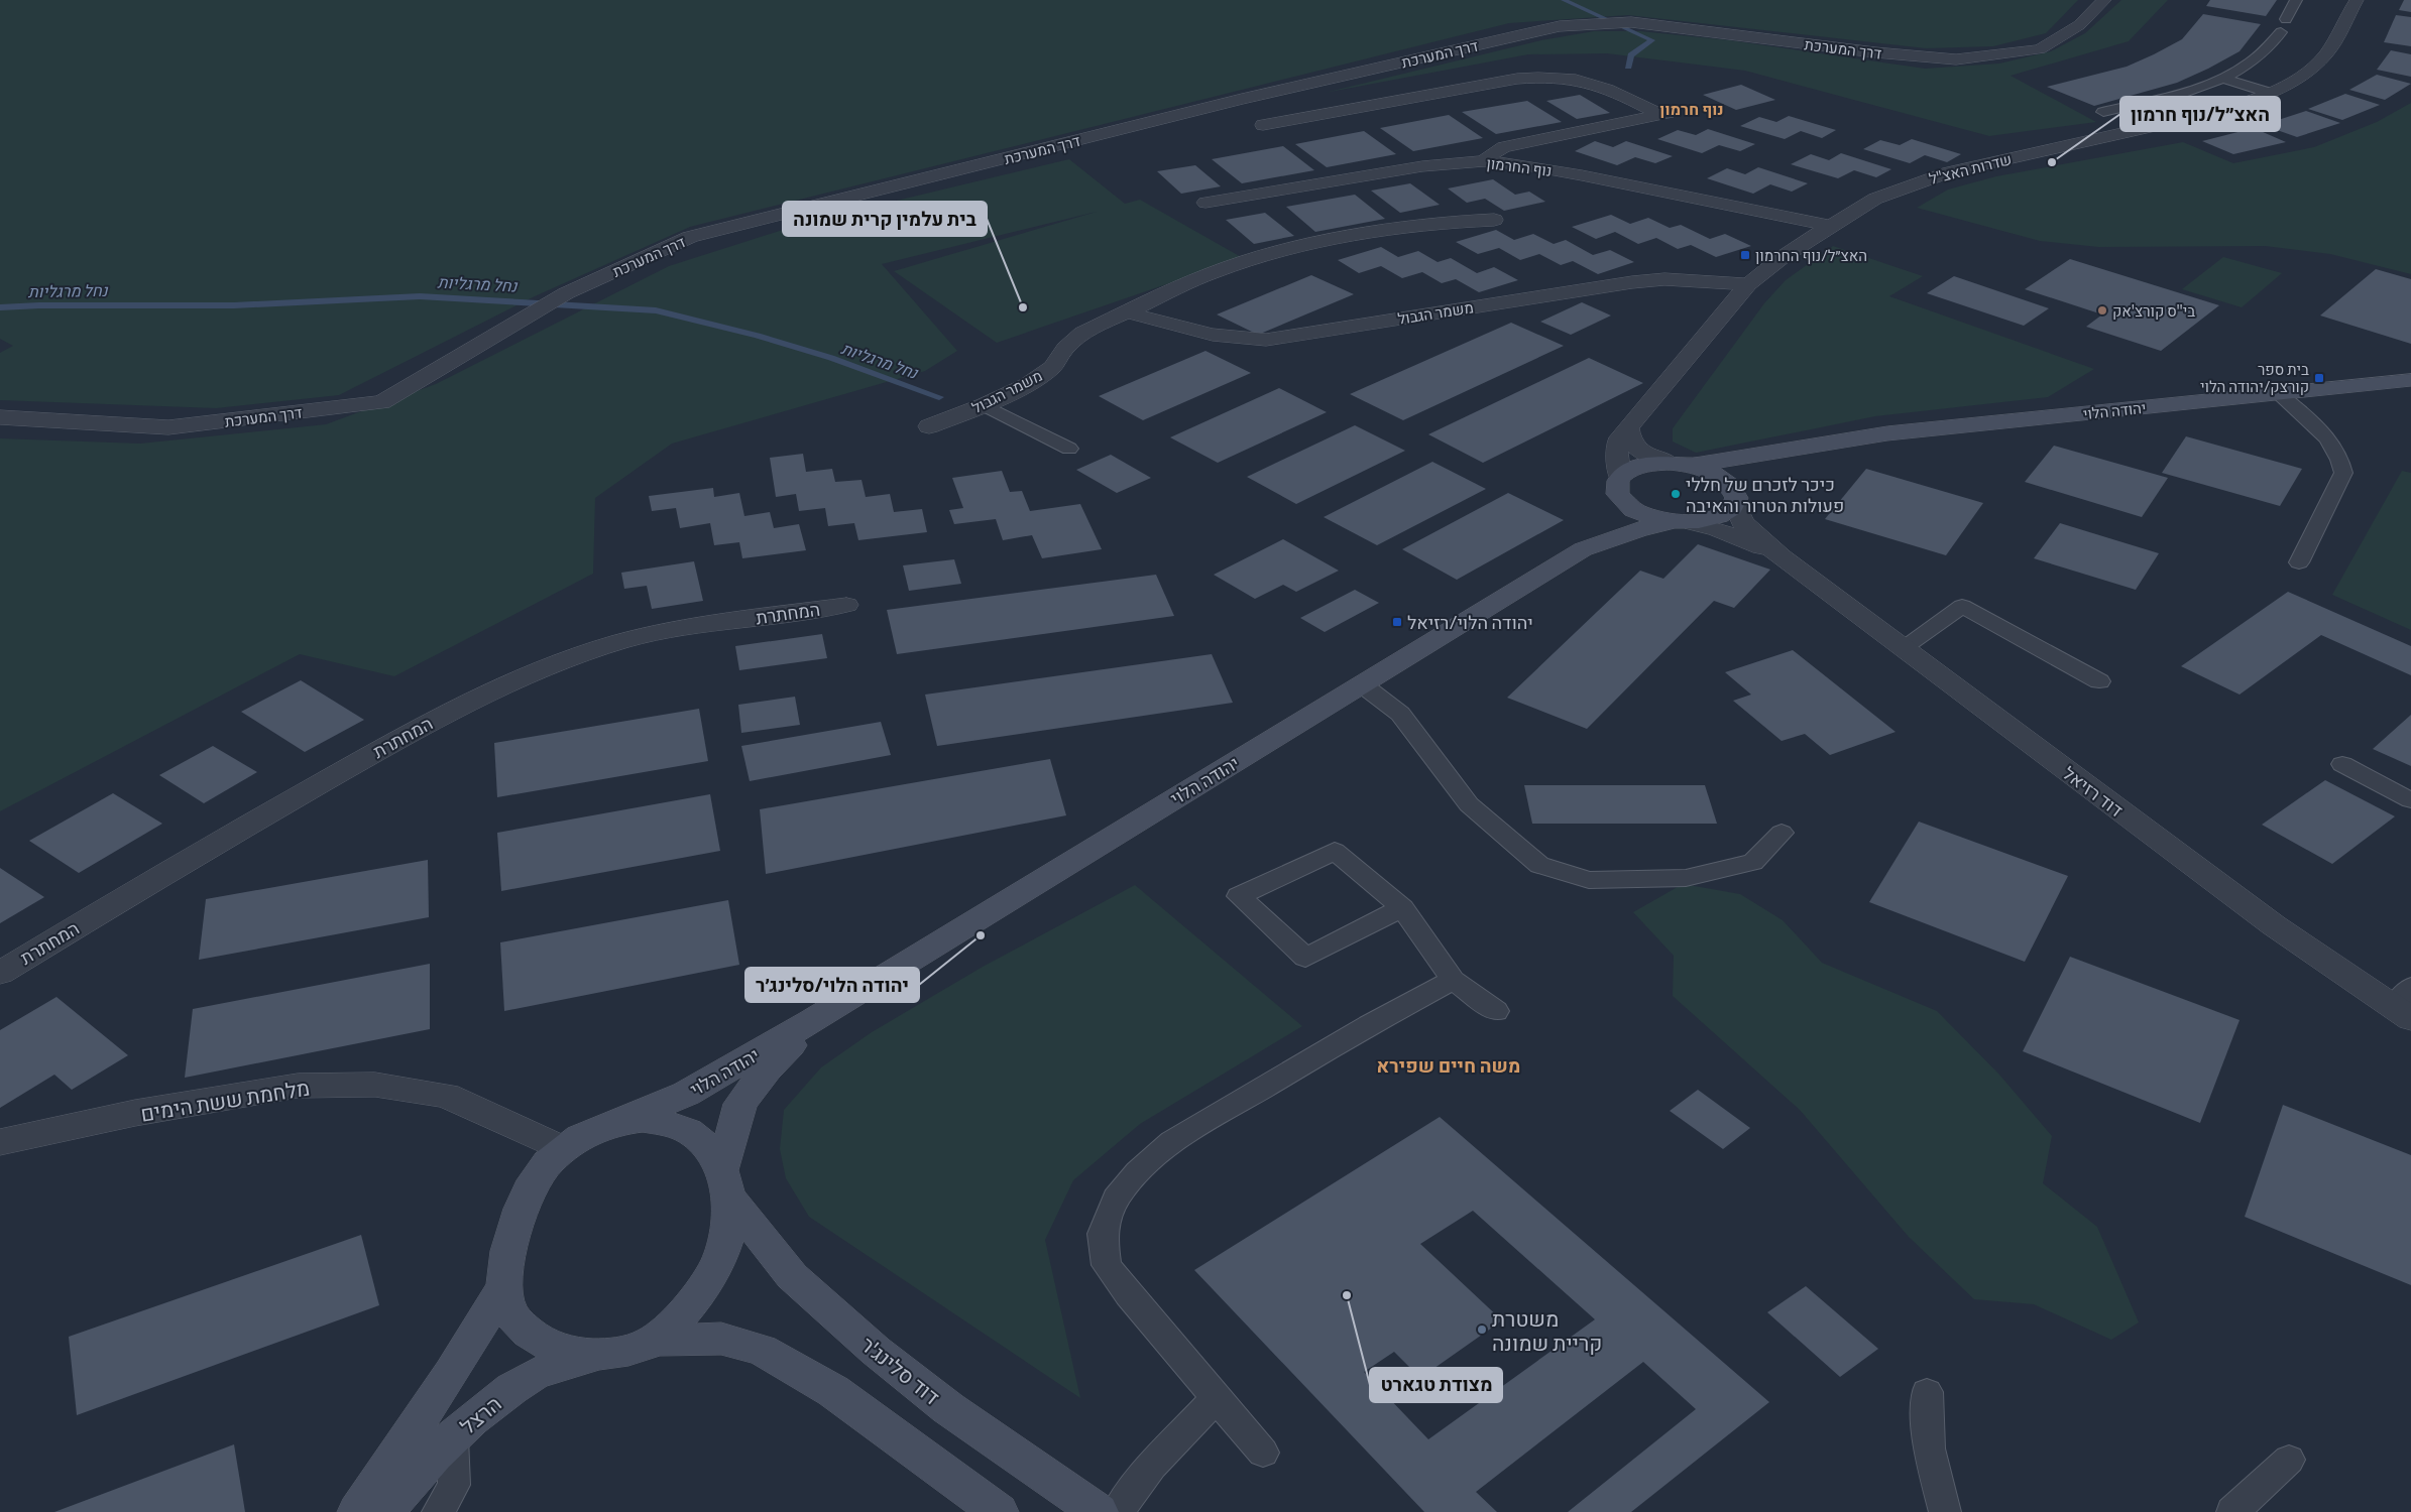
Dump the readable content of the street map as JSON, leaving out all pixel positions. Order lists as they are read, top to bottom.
{
  "streets": {
    "street": [
      "דרך המערכת",
      "נוף החרמון",
      "שדרות האצ\"ל",
      "משמר הגבול",
      "יהודה הלוי",
      "המחתרת",
      "דוד רזיאל",
      "מלחמת ששת הימים",
      "דוד סלינג'ר",
      "הרצל"
    ]
  },
  "crossings": [
    ["נוף החרמון", "שדרות האצ\"ל"],
    ["שדרות האצ\"ל", "משמר הגבול"],
    ["שדרות האצ\"ל", "יהודה הלוי"],
    ["יהודה הלוי", "דוד רזיאל"],
    ["יהודה הלוי", "דוד סלינג'ר"]
  ],
  "districts": ["נוף חרמון", "משה חיים שפירא"],
  "water": ["נחל מרגליות"],
  "places": {
    "other": [
      "האצ״ל/נוף חרמון",
      "בית עלמין קרית שמונה",
      "בי''ס קורצ'אק",
      "כיכר לזכרם של חללי פעולות הטרור והאיבה",
      "יהודה הלוי/סלינג׳ר",
      "מצודת טגארט",
      "משטרת קריית שמונה"
    ],
    "transit": ["האצ״ל/נוף החרמון", "בית ספר קורצק/יהודה הלוי", "יהודה הלוי/רזיאל"]
  }
}
